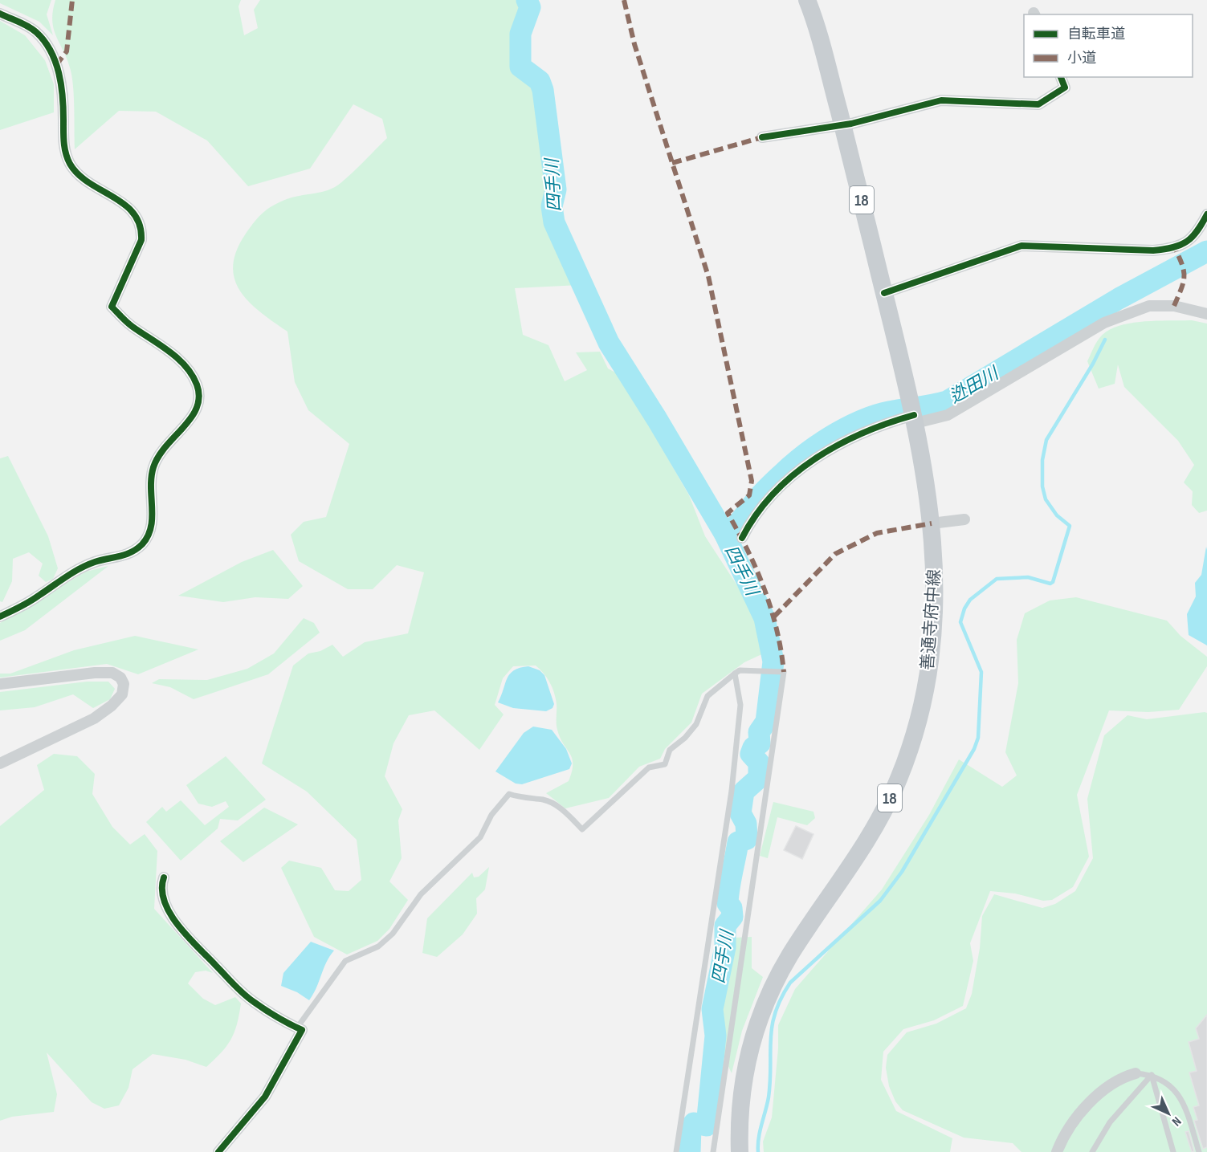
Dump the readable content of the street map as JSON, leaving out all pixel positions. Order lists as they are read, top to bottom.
{
  "streets": {
    "main road": ["18", "善通寺府中線"]
  },
  "water": ["四手川", "迯田川"],
  "legend": ["自転車道", "小道"],
  "north": "bottom right"
}
